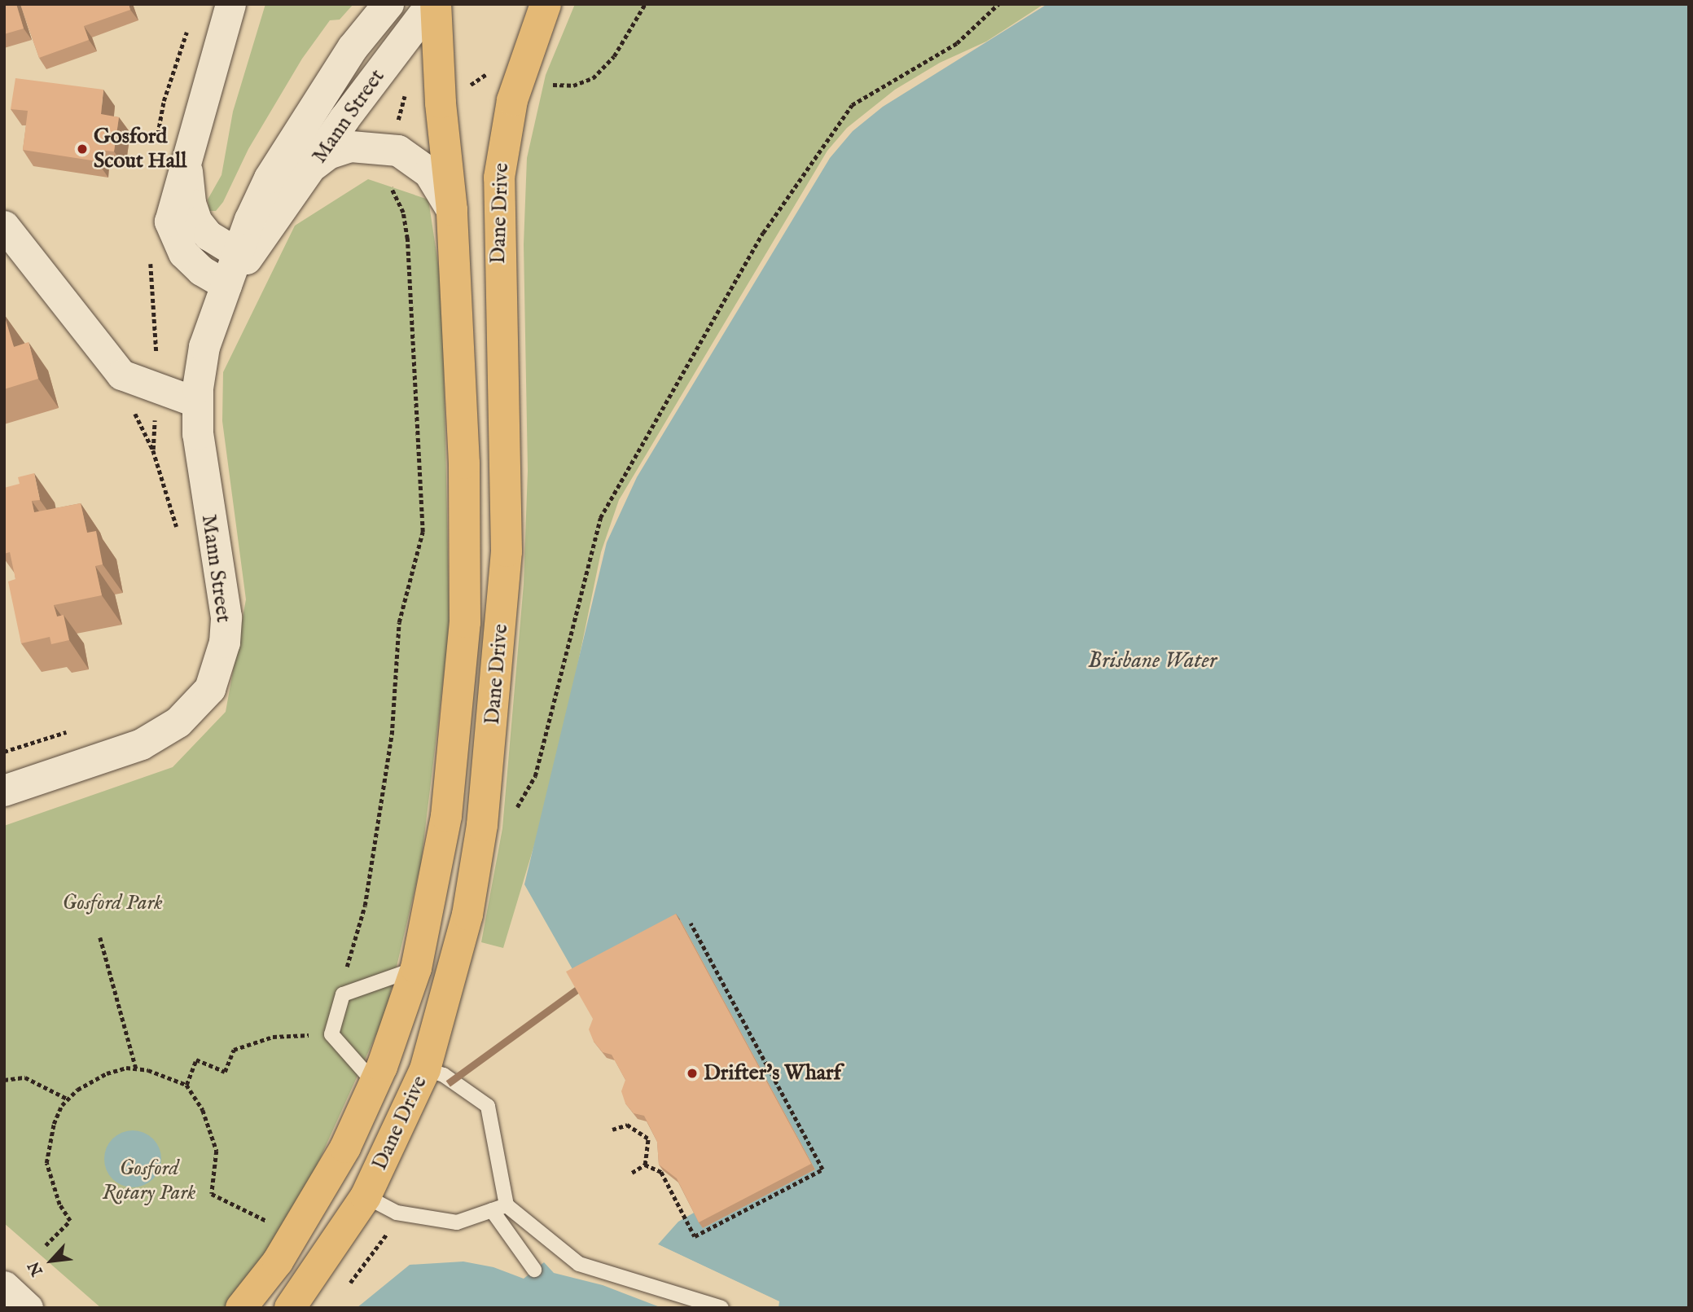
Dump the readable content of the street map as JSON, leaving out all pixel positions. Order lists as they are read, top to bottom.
{
  "streets": {
    "highway": ["Dane Drive"],
    "street": ["Mann Street"]
  },
  "crossings": [
    ["Mann Street", "Dane Drive"]
  ],
  "water": ["Brisbane Water"],
  "parks": ["Gosford Park", "Gosford Rotary Park"],
  "places": ["Gosford Scout Hall", "Drifter's Wharf"],
  "north": "bottom left"
}
